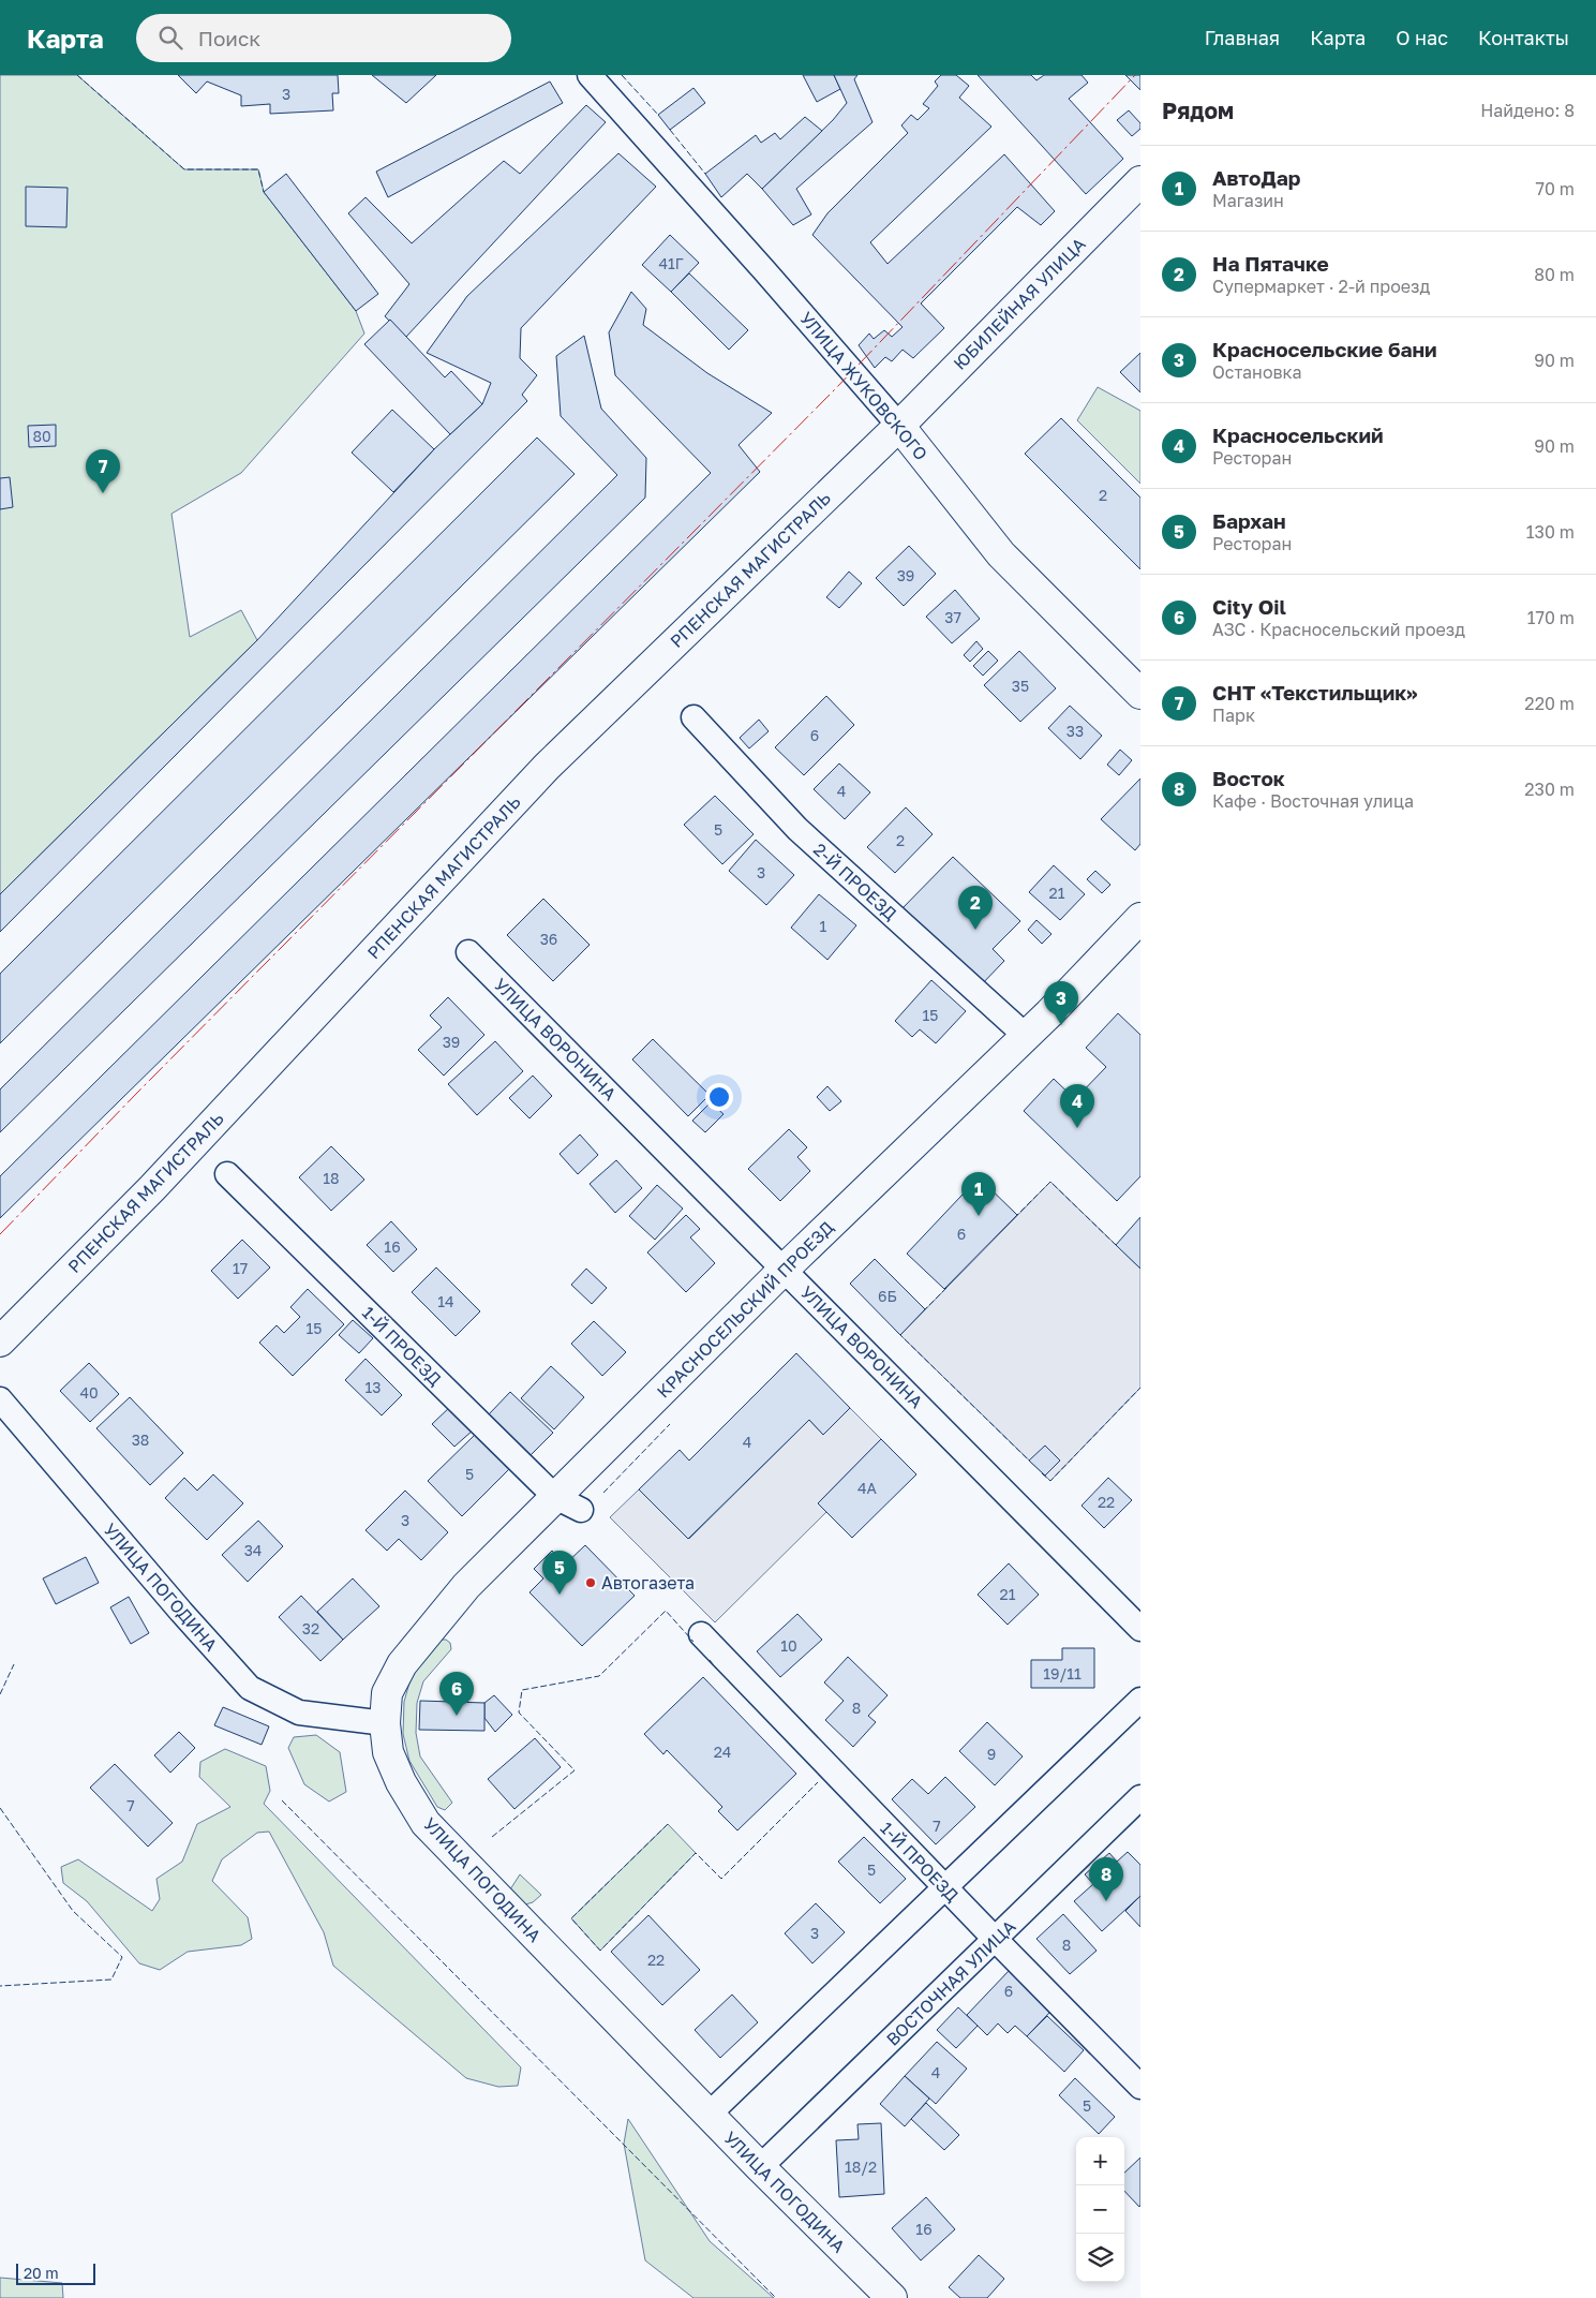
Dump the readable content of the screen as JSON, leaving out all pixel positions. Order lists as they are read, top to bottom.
{
  "streets": {
    "street": [
      "ЮБИЛЕЙНАЯ УЛИЦА",
      "УЛИЦА ЖУКОВСКОГО",
      "РПЕНСКАЯ МАГИСТРАЛЬ",
      "2-Й ПРОЕЗД",
      "УЛИЦА ВОРОНИНА",
      "КРАСНОСЕЛЬСКИЙ ПРОЕЗД",
      "1-Й ПРОЕЗД",
      "УЛИЦА ПОГОДИНА",
      "ВОСТОЧНАЯ УЛИЦА"
    ]
  },
  "crossings": [
    ["ЮБИЛЕЙНАЯ УЛИЦА", "УЛИЦА ЖУКОВСКОГО"],
    ["ЮБИЛЕЙНАЯ УЛИЦА", "РПЕНСКАЯ МАГИСТРАЛЬ"],
    ["УЛИЦА ЖУКОВСКОГО", "РПЕНСКАЯ МАГИСТРАЛЬ"],
    ["2-Й ПРОЕЗД", "КРАСНОСЕЛЬСКИЙ ПРОЕЗД"],
    ["УЛИЦА ВОРОНИНА", "КРАСНОСЕЛЬСКИЙ ПРОЕЗД"],
    ["КРАСНОСЕЛЬСКИЙ ПРОЕЗД", "1-Й ПРОЕЗД"],
    ["КРАСНОСЕЛЬСКИЙ ПРОЕЗД", "УЛИЦА ПОГОДИНА"],
    ["1-Й ПРОЕЗД", "ВОСТОЧНАЯ УЛИЦА"],
    ["УЛИЦА ПОГОДИНА", "ВОСТОЧНАЯ УЛИЦА"]
  ],
  "places": ["Автогазета"],
  "house_numbers": [
    "3",
    "41Г",
    "80",
    "2",
    "39",
    "37",
    "35",
    "33",
    "6",
    "4",
    "5",
    "2",
    "3",
    "21",
    "1",
    "36",
    "15",
    "39",
    "18",
    "6",
    "16",
    "17",
    "6Б",
    "14",
    "15",
    "13",
    "40",
    "38",
    "4",
    "5",
    "4А",
    "22",
    "3",
    "34",
    "21",
    "32",
    "10",
    "19/11",
    "8",
    "24",
    "9",
    "7",
    "7",
    "5",
    "3",
    "8",
    "22",
    "6",
    "4",
    "5",
    "18/2",
    "16"
  ],
  "scale_bar": "20 m",
  "page": {
    "header": "Карта",
    "search": "Поиск",
    "nav": [
      "Главная",
      "Карта",
      "О нас",
      "Контакты"
    ],
    "heading": ["Рядом", "Найдено: 8"],
    "list": [
      {
        "mark": "1",
        "name": "АвтоДар",
        "note": "Магазин",
        "value": "70 m"
      },
      {
        "mark": "2",
        "name": "На Пятачке",
        "note": "Супермаркет · 2-й проезд",
        "value": "80 m"
      },
      {
        "mark": "3",
        "name": "Красносельские бани",
        "note": "Остановка",
        "value": "90 m"
      },
      {
        "mark": "4",
        "name": "Красносельский",
        "note": "Ресторан",
        "value": "90 m"
      },
      {
        "mark": "5",
        "name": "Бархан",
        "note": "Ресторан",
        "value": "130 m"
      },
      {
        "mark": "6",
        "name": "City Oil",
        "note": "АЗС · Красносельский проезд",
        "value": "170 m"
      },
      {
        "mark": "7",
        "name": "СНТ «Текстильщик»",
        "note": "Парк",
        "value": "220 m"
      },
      {
        "mark": "8",
        "name": "Восток",
        "note": "Кафе · Восточная улица",
        "value": "230 m"
      }
    ],
    "pins": [
      "7",
      "2",
      "3",
      "4",
      "1",
      "5",
      "6",
      "8"
    ],
    "map_buttons": ["+", "−"],
    "scale": "20 m"
  }
}
